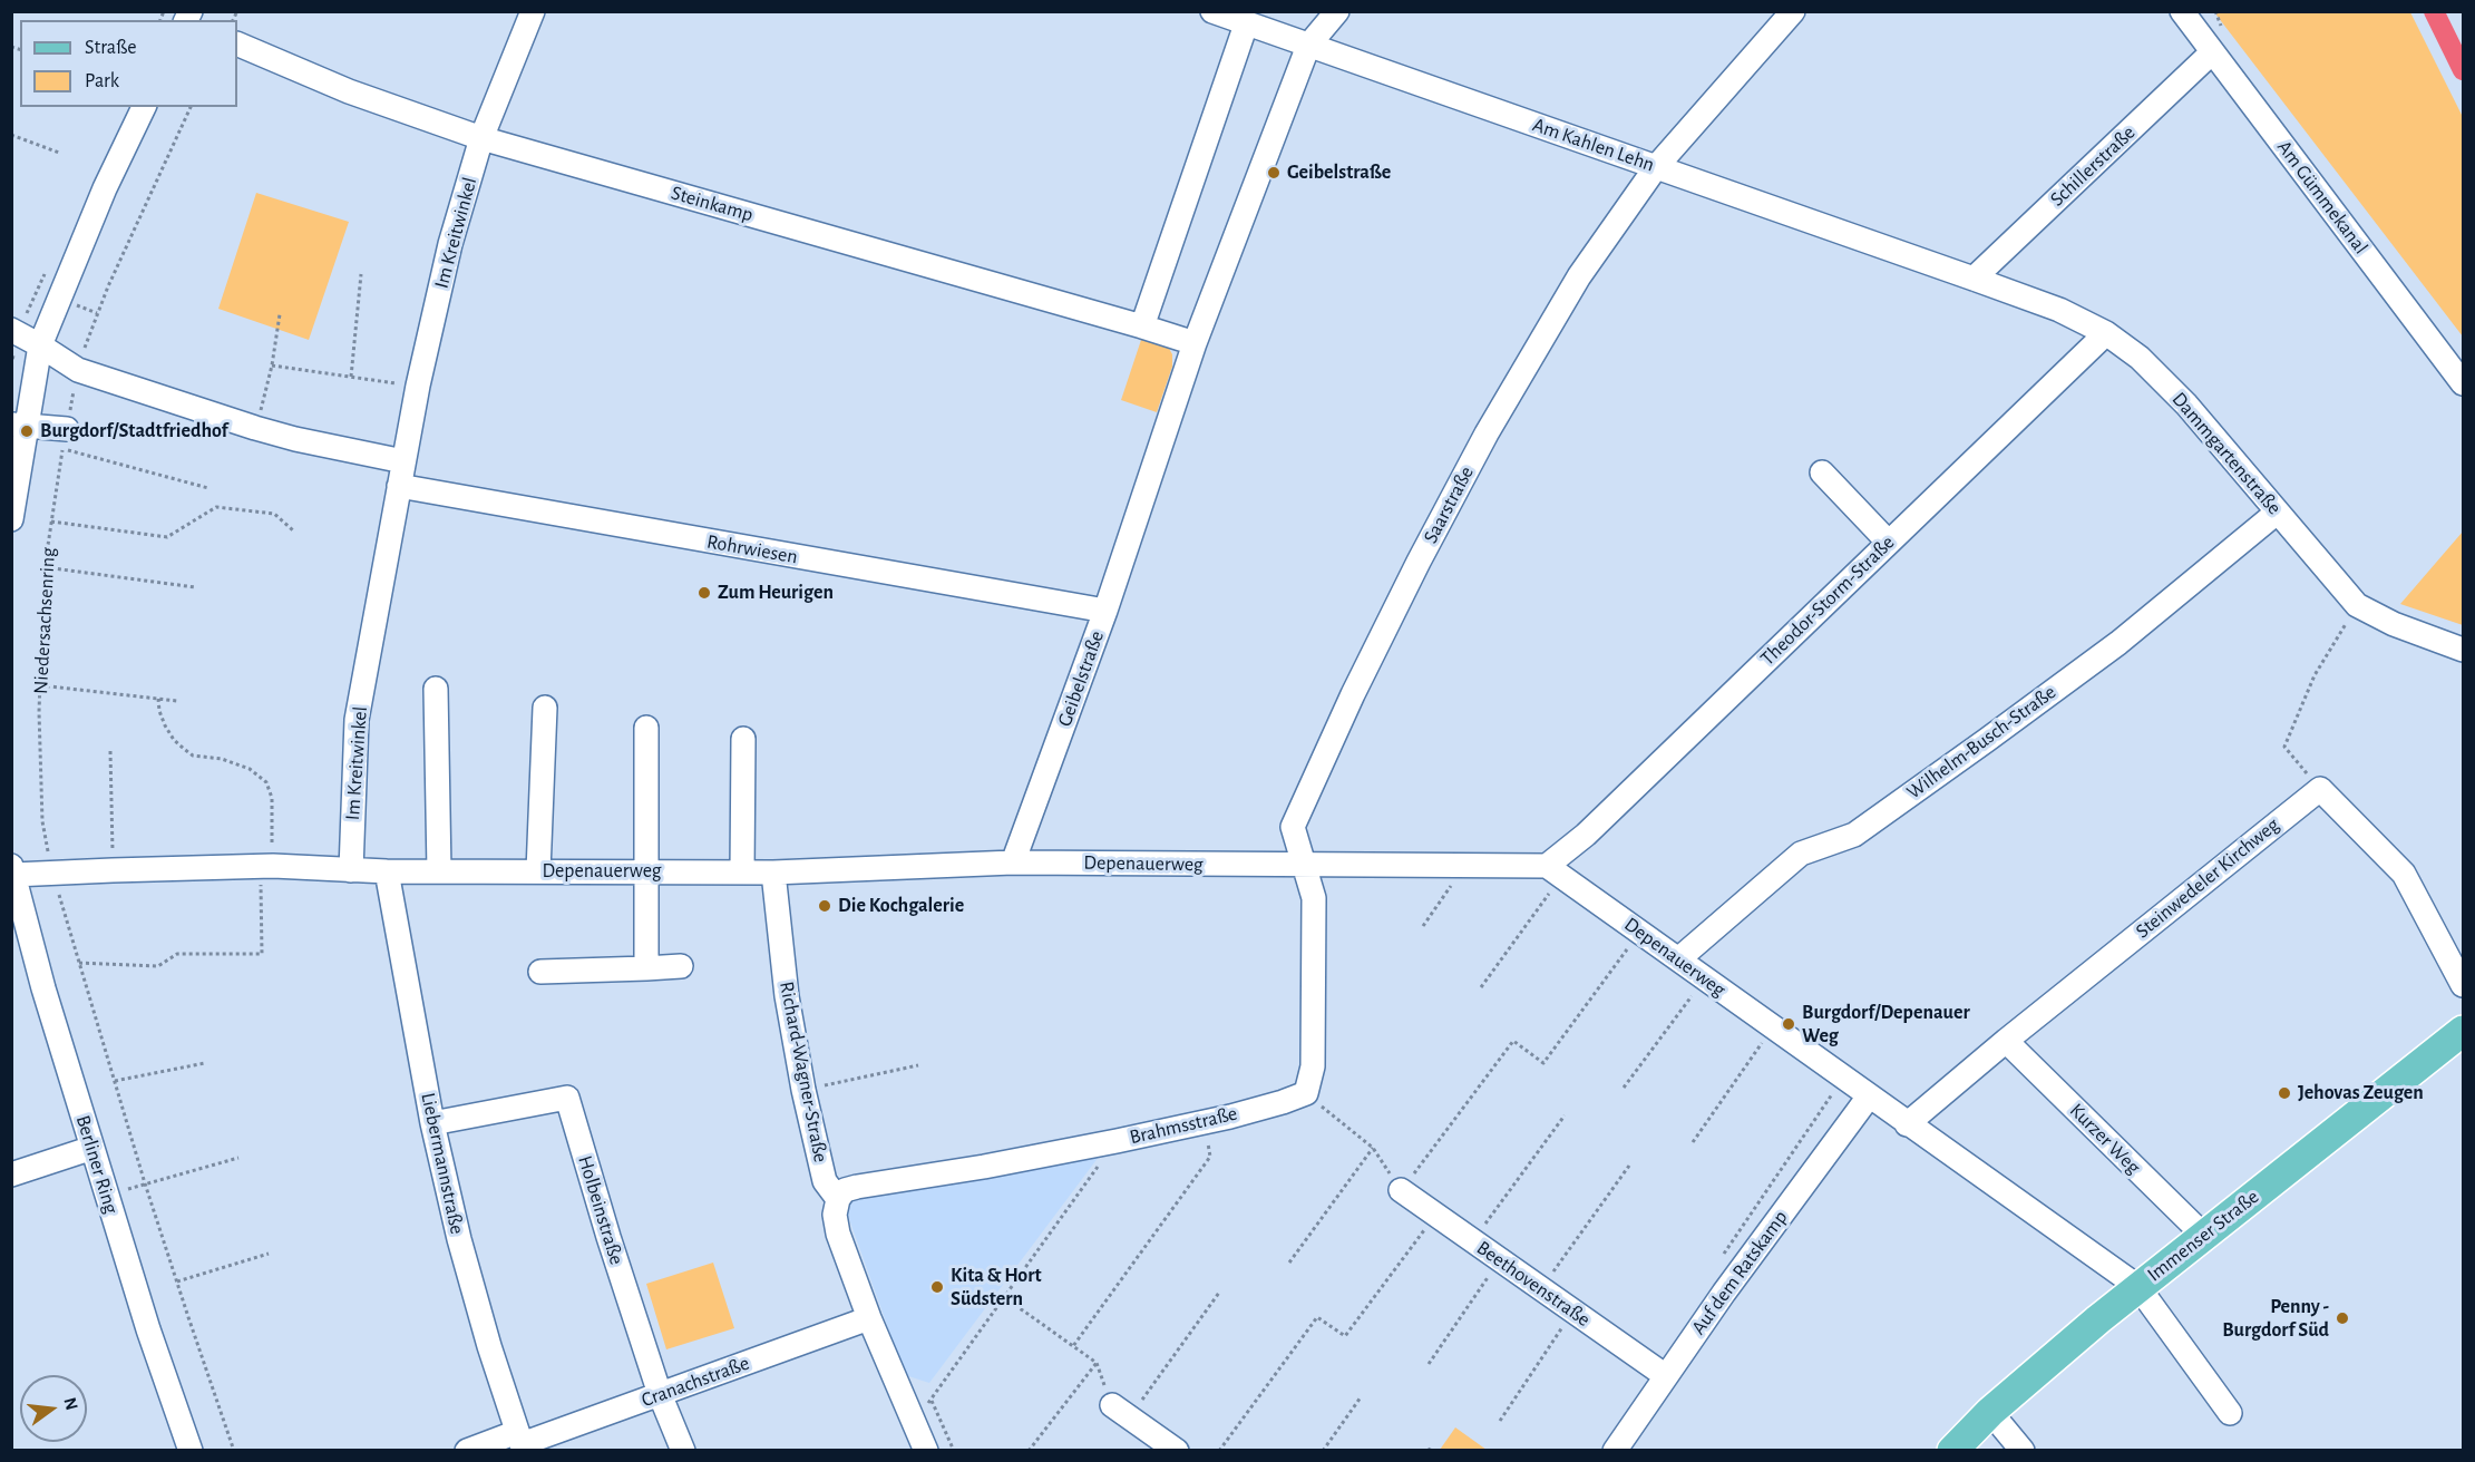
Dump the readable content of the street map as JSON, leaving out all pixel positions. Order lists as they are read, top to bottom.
{
  "streets": {
    "main road": ["Immenser Straße"],
    "street": [
      "Am Kahlen Lehn",
      "Schillerstraße",
      "Am Gümmekanal",
      "Steinkamp",
      "Im Kreitwinkel",
      "Dammgartenstraße",
      "Saarstraße",
      "Rohrwiesen",
      "Theodor-Storm-Straße",
      "Geibelstraße",
      "Wilhelm-Busch-Straße",
      "Depenauerweg",
      "Steinwedeler Kirchweg",
      "Richard-Wagner-Straße",
      "Brahmsstraße",
      "Kurzer Weg",
      "Liebermannstraße",
      "Berliner Ring",
      "Holbeinstraße",
      "Auf dem Ratskamp",
      "Beethovenstraße",
      "Cranachstraße"
    ],
    "path": ["Niedersachsenring"]
  },
  "crossings": [
    ["Am Kahlen Lehn", "Schillerstraße"],
    ["Am Kahlen Lehn", "Dammgartenstraße"],
    ["Am Kahlen Lehn", "Saarstraße"],
    ["Am Kahlen Lehn", "Geibelstraße"],
    ["Schillerstraße", "Am Gümmekanal"],
    ["Schillerstraße", "Dammgartenstraße"],
    ["Steinkamp", "Im Kreitwinkel"],
    ["Steinkamp", "Geibelstraße"],
    ["Im Kreitwinkel", "Rohrwiesen"],
    ["Im Kreitwinkel", "Depenauerweg"],
    ["Dammgartenstraße", "Theodor-Storm-Straße"],
    ["Dammgartenstraße", "Wilhelm-Busch-Straße"],
    ["Saarstraße", "Depenauerweg"],
    ["Rohrwiesen", "Geibelstraße"],
    ["Theodor-Storm-Straße", "Depenauerweg"],
    ["Niedersachsenring", "Depenauerweg"],
    ["Geibelstraße", "Depenauerweg"],
    ["Wilhelm-Busch-Straße", "Depenauerweg"],
    ["Depenauerweg", "Steinwedeler Kirchweg"],
    ["Depenauerweg", "Richard-Wagner-Straße"],
    ["Depenauerweg", "Liebermannstraße"],
    ["Depenauerweg", "Berliner Ring"],
    ["Depenauerweg", "Immenser Straße"],
    ["Depenauerweg", "Auf dem Ratskamp"],
    ["Steinwedeler Kirchweg", "Kurzer Weg"],
    ["Richard-Wagner-Straße", "Brahmsstraße"],
    ["Richard-Wagner-Straße", "Cranachstraße"],
    ["Kurzer Weg", "Immenser Straße"],
    ["Liebermannstraße", "Holbeinstraße"],
    ["Liebermannstraße", "Cranachstraße"],
    ["Holbeinstraße", "Cranachstraße"],
    ["Auf dem Ratskamp", "Beethovenstraße"]
  ],
  "places": [
    "Geibelstraße",
    "Burgdorf/Stadtfriedhof",
    "Zum Heurigen",
    "Die Kochgalerie",
    "Burgdorf/Depenauer Weg",
    "Jehovas Zeugen",
    "Kita & Hort Südstern",
    "Penny - Burgdorf Süd"
  ],
  "legend": ["Straße", "Park"],
  "north": "right"
}
